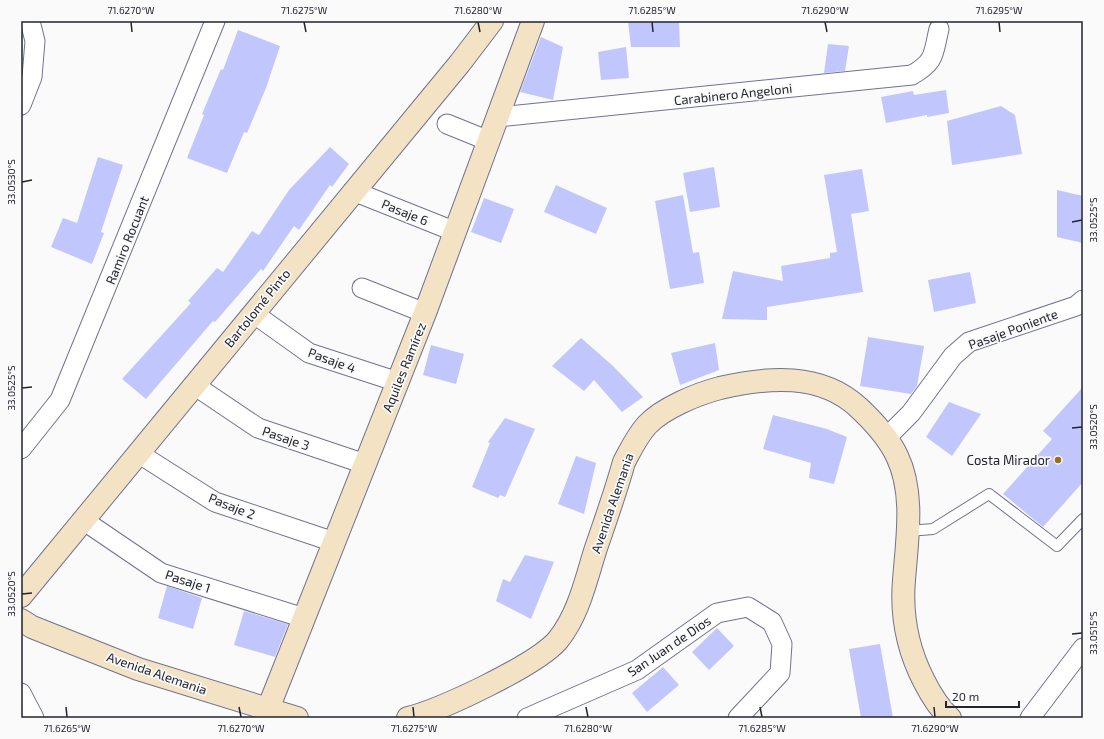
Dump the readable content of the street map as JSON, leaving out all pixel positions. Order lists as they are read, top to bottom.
{
  "streets": {
    "street": [
      "Carabinero Angeloni",
      "Pasaje 6",
      "Ramiro Rocuant",
      "Bartolomé Pinto",
      "Pasaje Poniente",
      "Pasaje 4",
      "Aquiles Ramírez",
      "Pasaje 3",
      "Avenida Alemania",
      "Pasaje 2",
      "Pasaje 1",
      "San Juan de Dios"
    ]
  },
  "crossings": [
    ["Carabinero Angeloni", "Aquiles Ramírez"],
    ["Pasaje 6", "Bartolomé Pinto"],
    ["Pasaje 6", "Aquiles Ramírez"],
    ["Bartolomé Pinto", "Pasaje 4"],
    ["Bartolomé Pinto", "Pasaje 3"],
    ["Bartolomé Pinto", "Pasaje 2"],
    ["Bartolomé Pinto", "Pasaje 1"],
    ["Pasaje Poniente", "Avenida Alemania"],
    ["Pasaje 4", "Aquiles Ramírez"],
    ["Aquiles Ramírez", "Pasaje 3"],
    ["Aquiles Ramírez", "Avenida Alemania"],
    ["Aquiles Ramírez", "Pasaje 2"],
    ["Aquiles Ramírez", "Pasaje 1"]
  ],
  "places": ["Costa Mirador"],
  "scale_bar": "20 m",
  "coordinates": [
    "71.6270°W",
    "71.6275°W",
    "71.6280°W",
    "71.6285°W",
    "71.6290°W",
    "71.6295°W",
    "33.0530°S",
    "33.0525°S",
    "33.0520°S",
    "33.0515°S",
    "71.6265°W"
  ]
}
